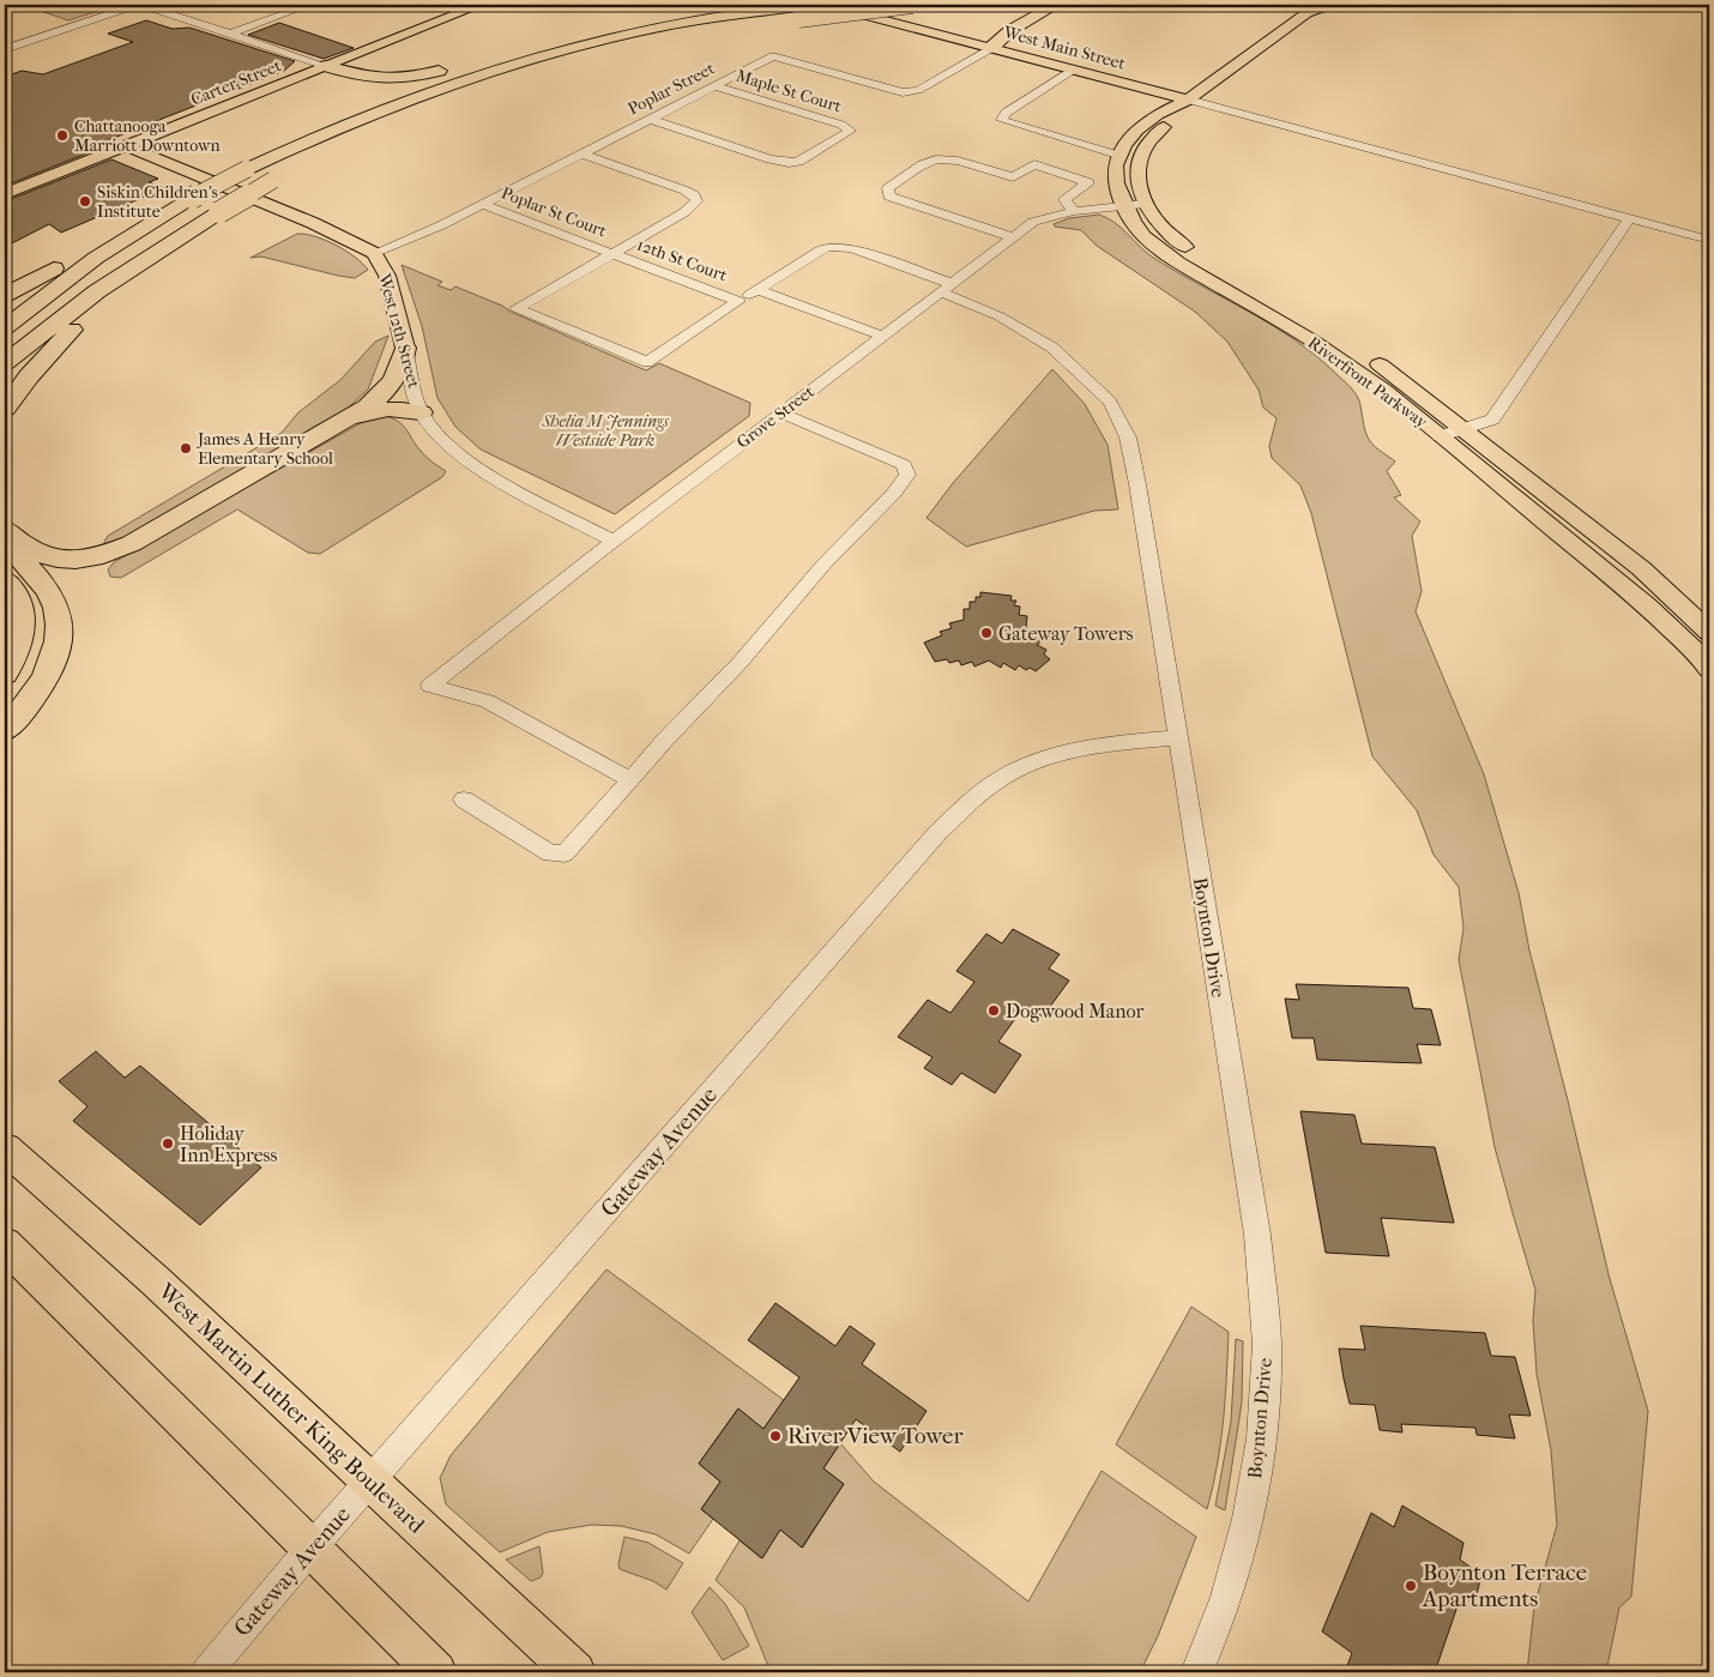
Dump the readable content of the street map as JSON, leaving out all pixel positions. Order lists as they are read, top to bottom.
{
  "streets": {
    "main road": [
      "West Main Street",
      "Carter Street",
      "West 12th Street",
      "Riverfront Parkway",
      "West Martin Luther King Boulevard"
    ],
    "street": [
      "Poplar Street",
      "Maple St Court",
      "Poplar St Court",
      "12th St Court",
      "Grove Street",
      "Boynton Drive",
      "Gateway Avenue"
    ]
  },
  "crossings": [
    ["West Main Street", "Poplar Street"],
    ["West Main Street", "Riverfront Parkway"],
    ["Carter Street", "West 12th Street"],
    ["Poplar Street", "Maple St Court"],
    ["Poplar Street", "Poplar St Court"],
    ["Poplar Street", "West 12th Street"],
    ["Poplar St Court", "12th St Court"],
    ["12th St Court", "Boynton Drive"],
    ["West 12th Street", "Grove Street"],
    ["Riverfront Parkway", "Grove Street"],
    ["Grove Street", "Boynton Drive"],
    ["Boynton Drive", "Gateway Avenue"],
    ["Gateway Avenue", "West Martin Luther King Boulevard"]
  ],
  "parks": ["Shelia M Jennings Westside Park"],
  "places": [
    "Chattanooga Marriott Downtown",
    "Siskin Children's Institute",
    "James A Henry Elementary School",
    "Gateway Towers",
    "Dogwood Manor",
    "Holiday Inn Express",
    "River View Tower",
    "Boynton Terrace Apartments"
  ]
}
